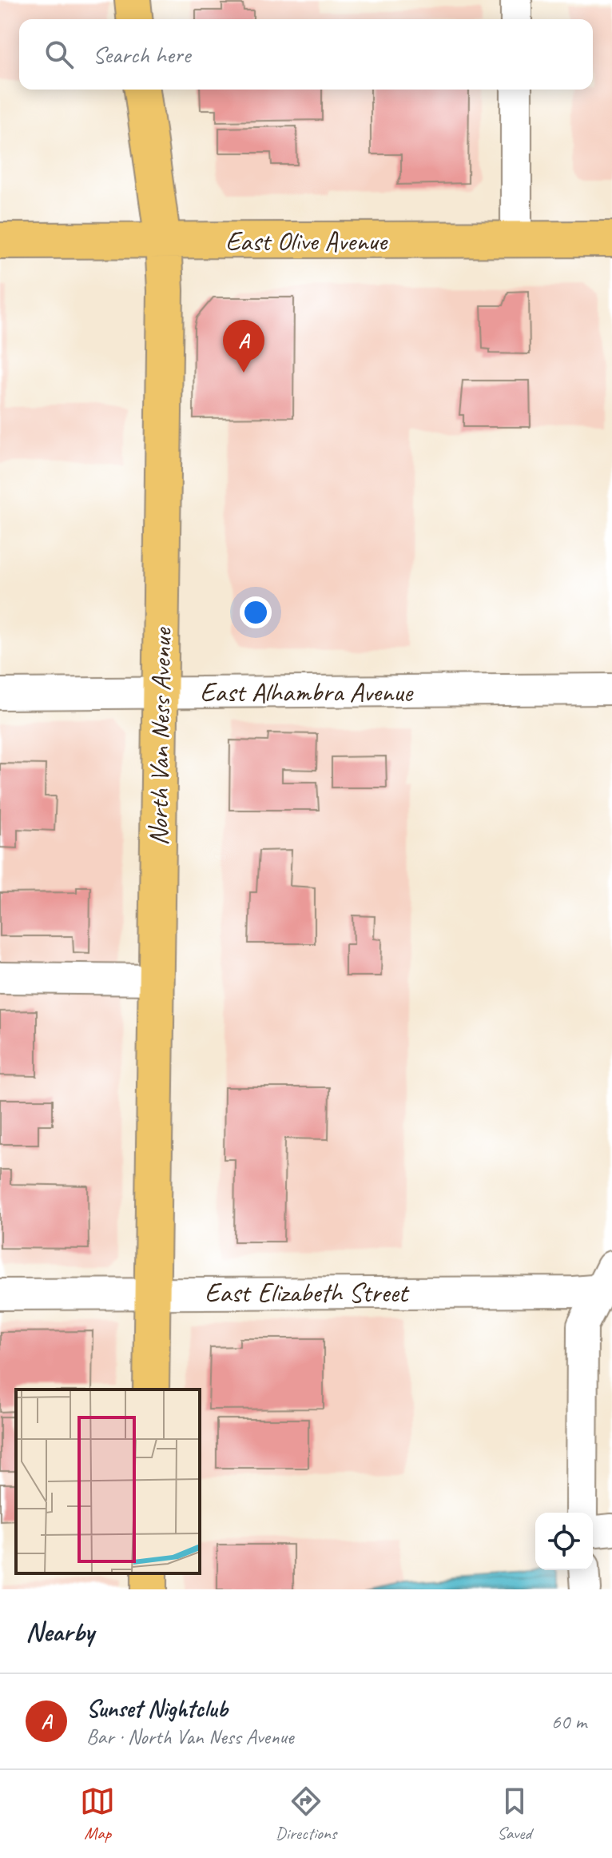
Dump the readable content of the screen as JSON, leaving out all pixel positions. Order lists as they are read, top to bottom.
{
  "streets": {
    "main road": ["East Olive Avenue", "North Van Ness Avenue"],
    "street": ["East Alhambra Avenue", "East Elizabeth Street"]
  },
  "crossings": [
    ["East Olive Avenue", "North Van Ness Avenue"],
    ["East Alhambra Avenue", "North Van Ness Avenue"],
    ["North Van Ness Avenue", "East Elizabeth Street"]
  ],
  "page": {
    "search": "Search here",
    "pins": "A",
    "heading": "Nearby",
    "list": [
      {
        "mark": "A",
        "name": "Sunset Nightclub",
        "note": "Bar · North Van Ness Avenue",
        "value": "60 m"
      }
    ],
    "nav": ["Map", "Directions", "Saved"]
  }
}
